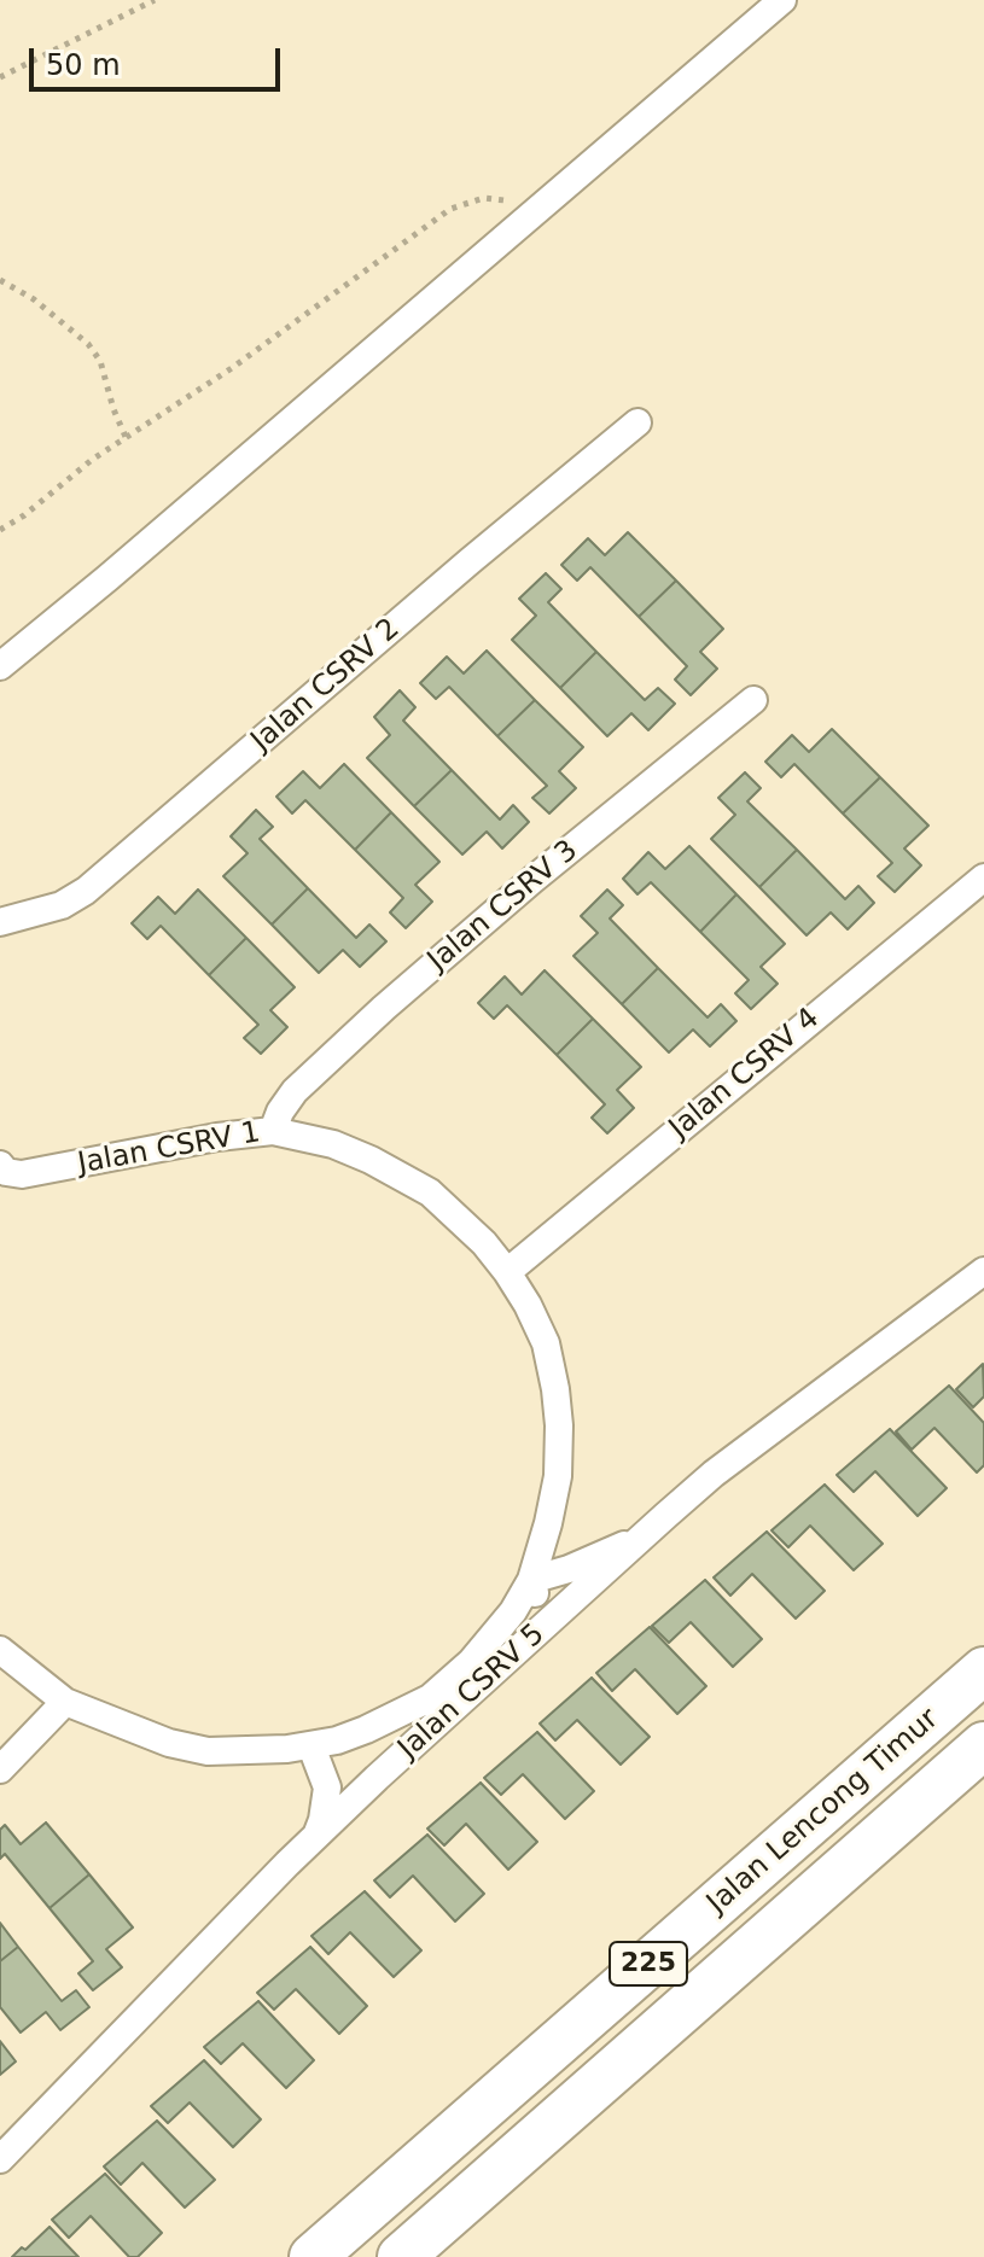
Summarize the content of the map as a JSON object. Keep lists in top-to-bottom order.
{
  "streets": {
    "highway": ["Jalan Lencong Timur", "225"],
    "street": [
      "Jalan CSRV 2",
      "Jalan CSRV 3",
      "Jalan CSRV 4",
      "Jalan CSRV 1",
      "Jalan CSRV 5"
    ]
  },
  "crossings": [
    ["Jalan CSRV 3", "Jalan CSRV 1"],
    ["Jalan CSRV 4", "Jalan CSRV 1"]
  ],
  "scale_bar": "50 m"
}
